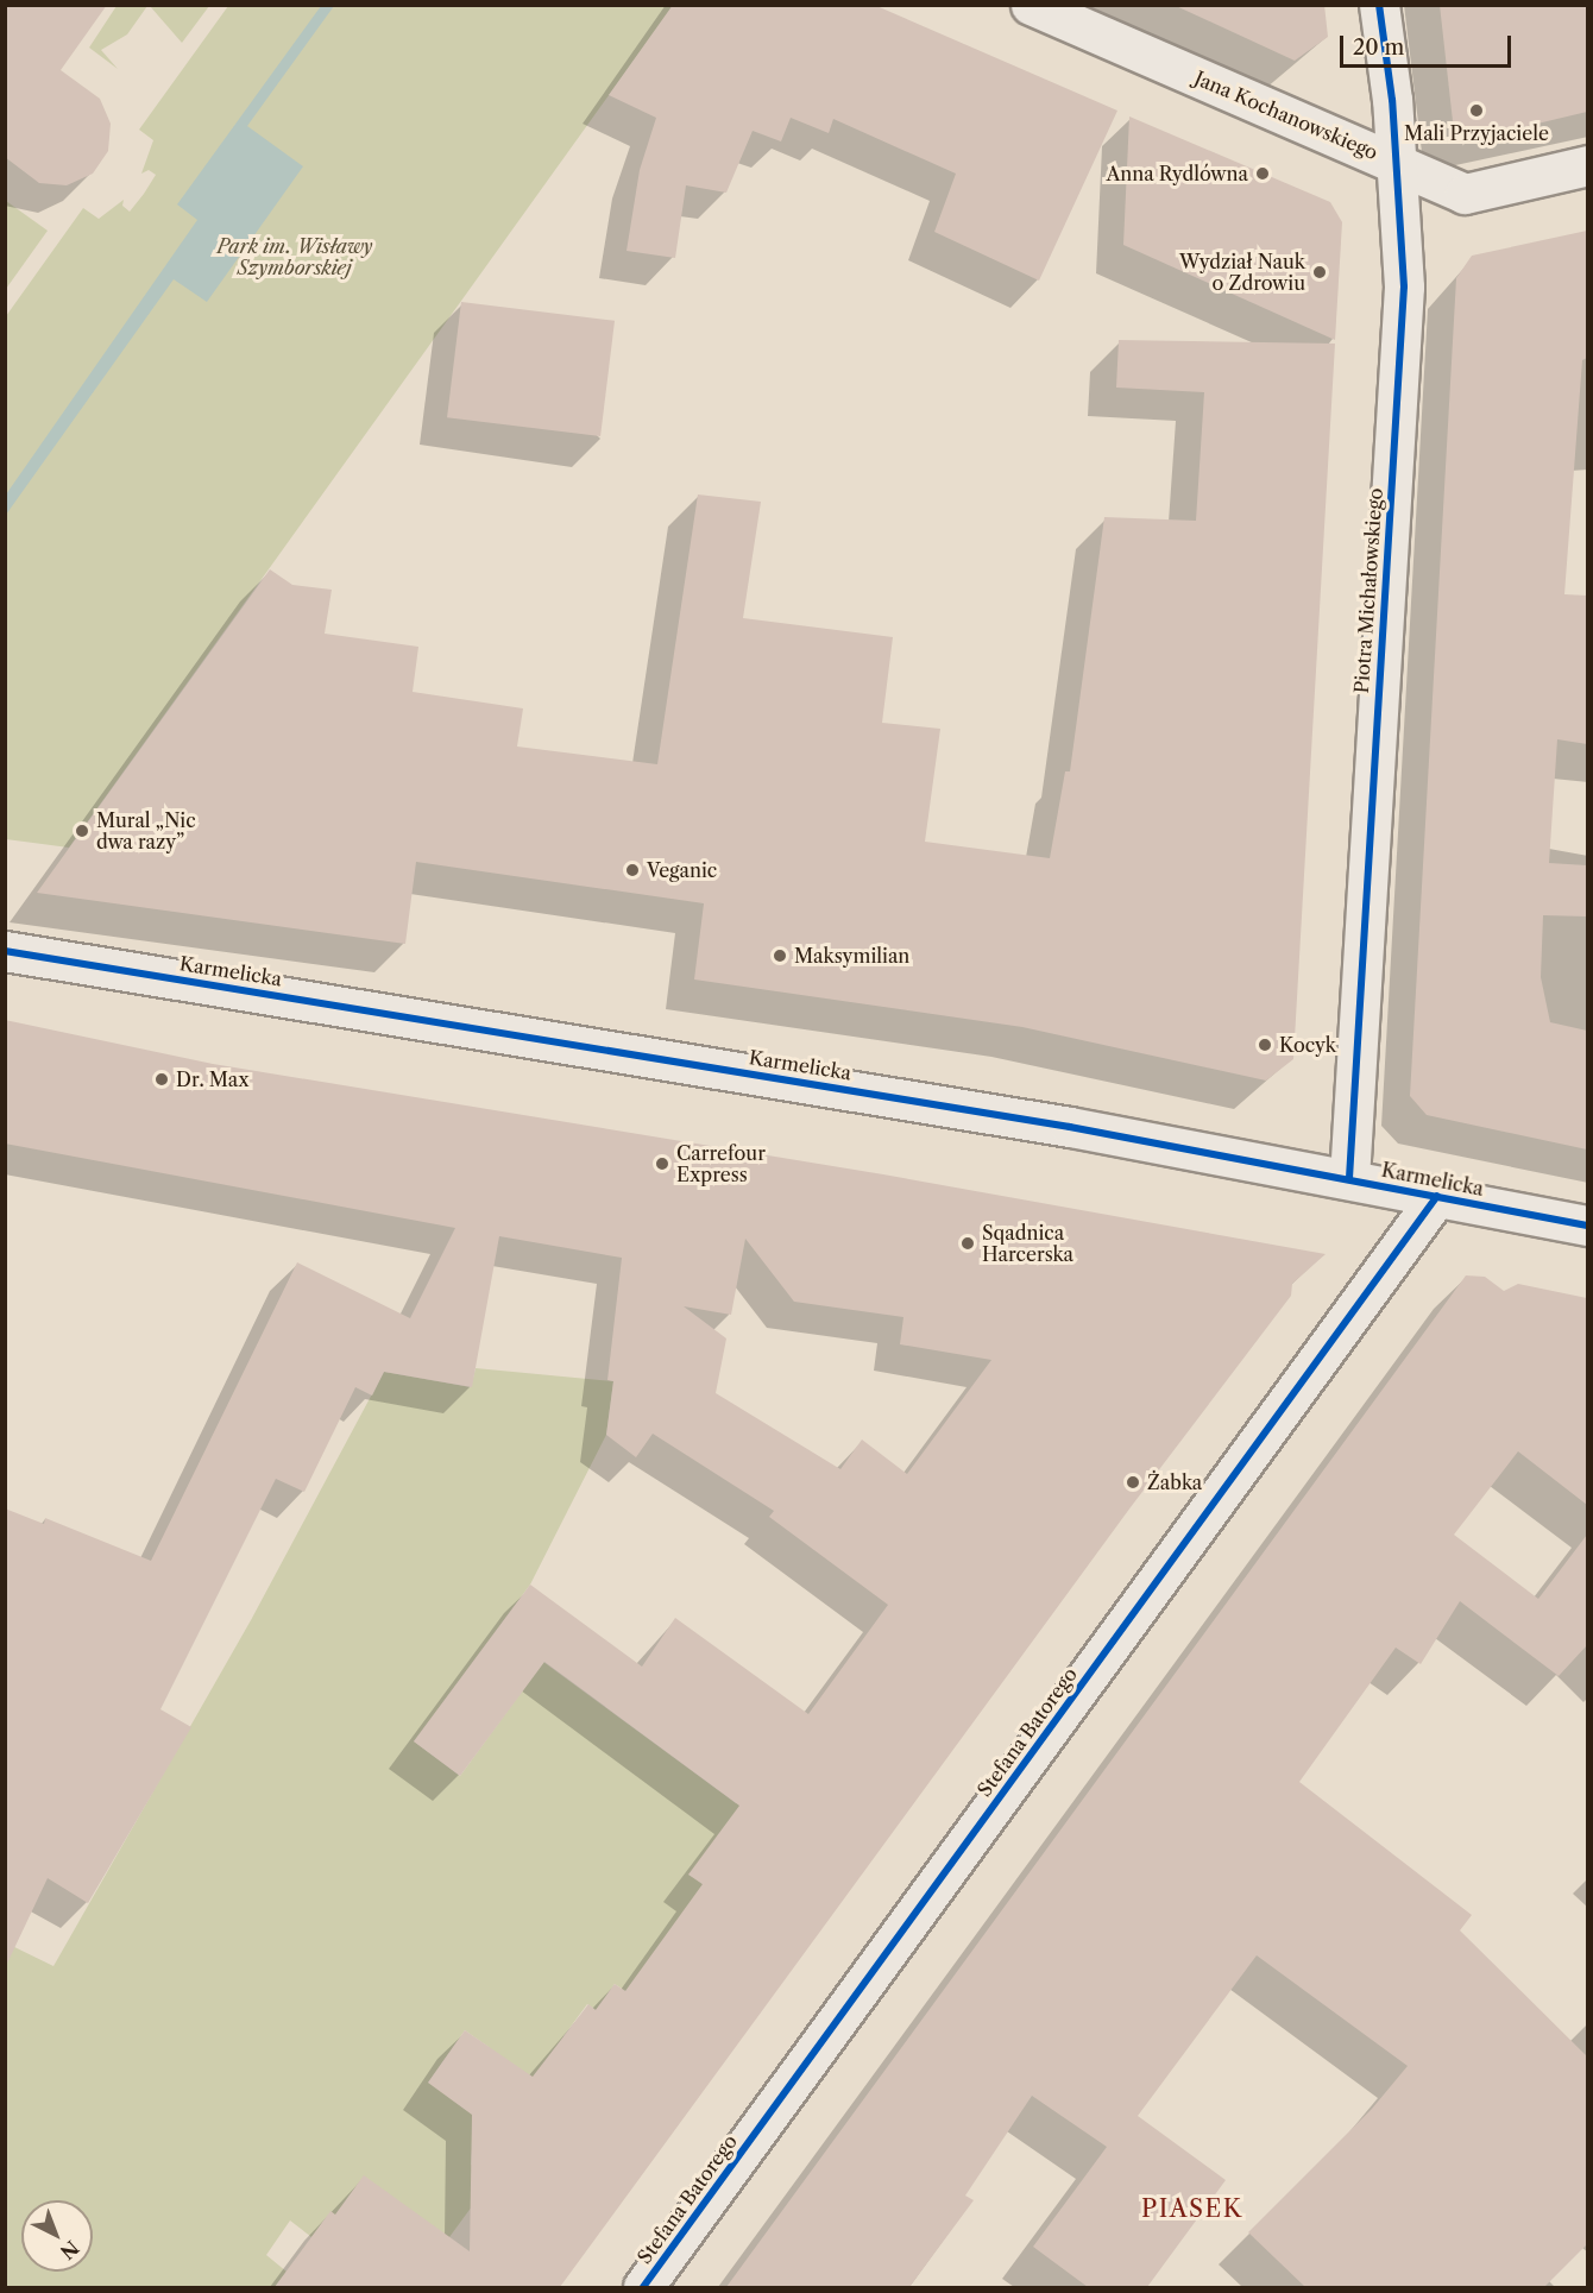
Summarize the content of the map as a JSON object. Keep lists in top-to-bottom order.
{
  "streets": {
    "street": [
      "Jana Kochanowskiego",
      "Piotra Michałowskiego",
      "Karmelicka",
      "Stefana Batorego"
    ]
  },
  "crossings": [
    ["Jana Kochanowskiego", "Piotra Michałowskiego"],
    ["Piotra Michałowskiego", "Karmelicka"],
    ["Karmelicka", "Stefana Batorego"]
  ],
  "districts": ["PIASEK"],
  "parks": ["Park im. Wisławy Szymborskiej"],
  "places": [
    "Mali Przyjaciele",
    "Anna Rydlówna",
    "Wydział Nauk o Zdrowiu",
    "Mural „Nic dwa razy”",
    "Veganic",
    "Maksymilian",
    "Kocyk",
    "Dr. Max",
    "Carrefour Express",
    "Sqadnica Harcerska",
    "Żabka"
  ],
  "scale_bar": "20 m",
  "north": "bottom right"
}
